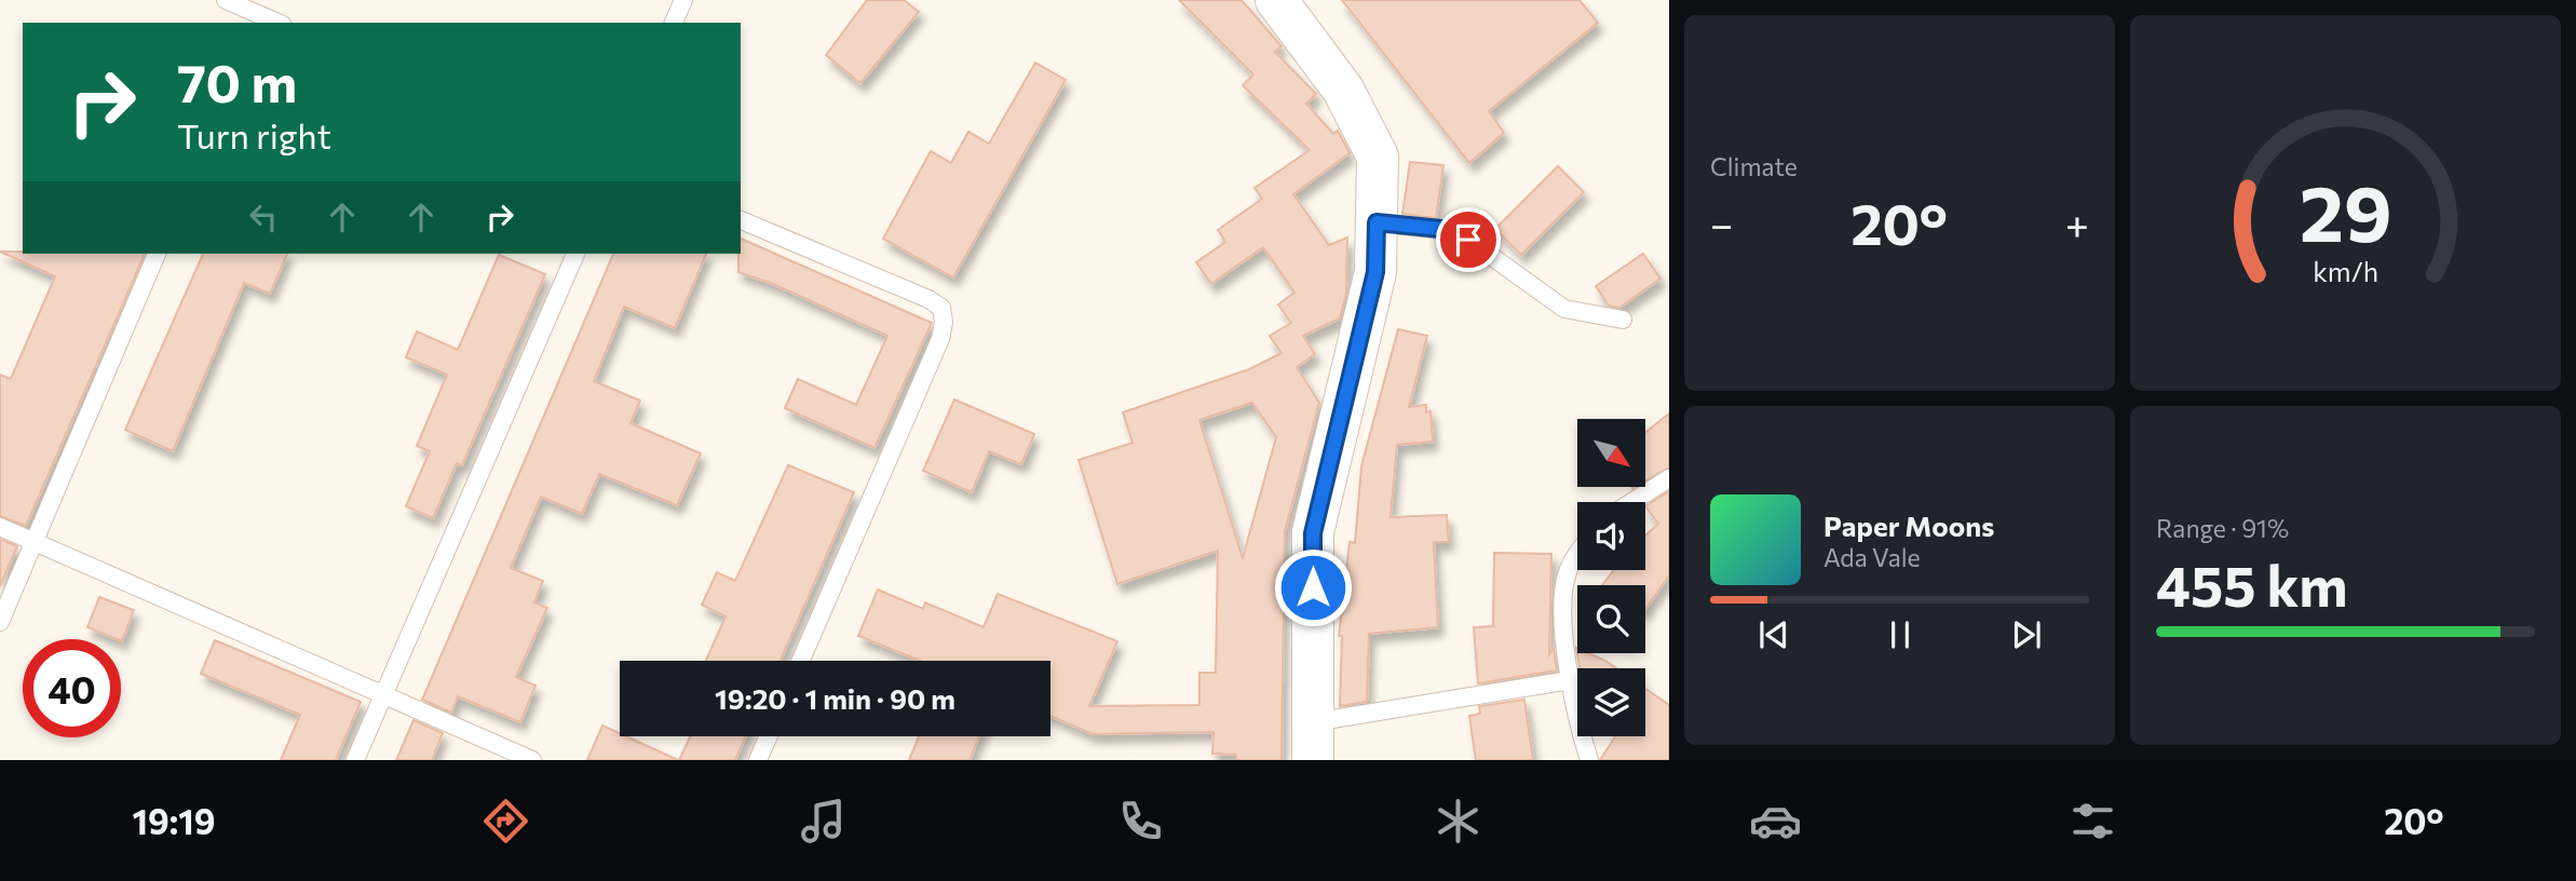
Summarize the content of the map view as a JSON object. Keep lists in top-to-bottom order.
{
  "north": "bottom right",
  "page": {
    "tile": [
      "Climate",
      ["Range · 91%", "455 km"]
    ],
    "turn": ["70 m", "Turn right"],
    "heat": ["−", "20°", "+"],
    "song": ["Paper Moons", "Ada Vale"],
    "limit": "40",
    "trip": "19:20 · 1 min · 90 m",
    "tabs": ["19:19", "20°"],
    "gauge": ["29", "km/h"]
  }
}
